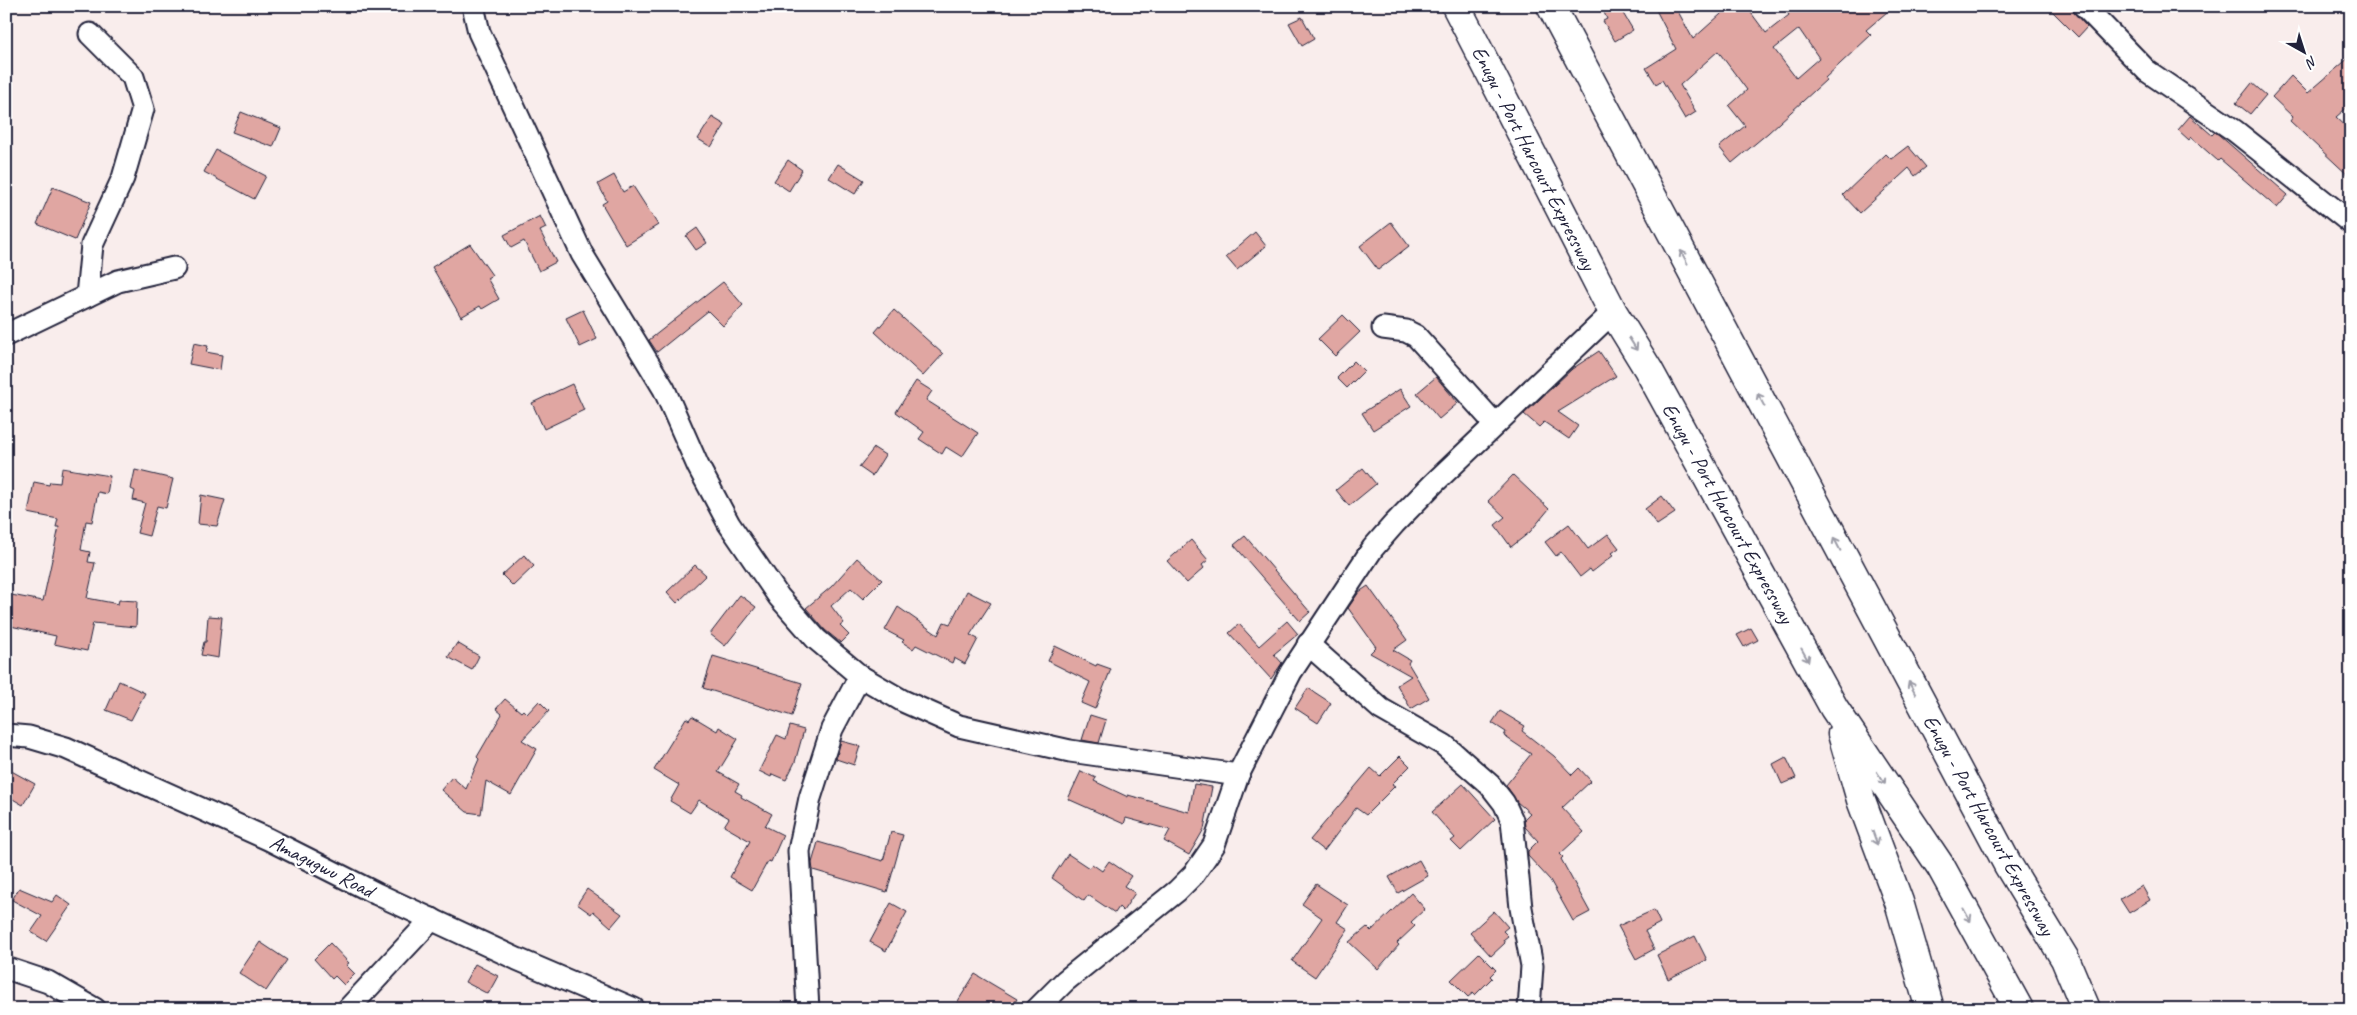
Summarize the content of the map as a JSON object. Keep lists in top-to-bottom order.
{
  "streets": {
    "highway": ["Enugu - Port Harcourt Expressway"],
    "street": ["Amagugwu Road"]
  },
  "north": "bottom right"
}
